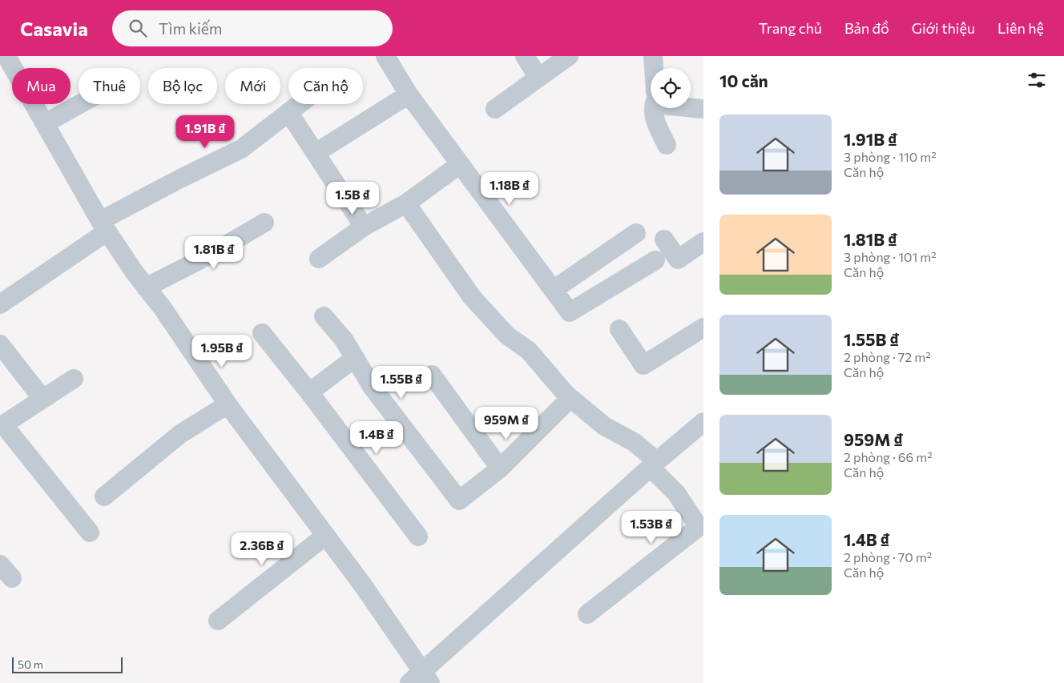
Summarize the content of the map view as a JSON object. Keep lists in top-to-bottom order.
{
  "scale_bar": "50 m",
  "page": {
    "header": "Casavia",
    "search": "Tìm kiếm",
    "nav": [
      "Trang chủ",
      "Bản đồ",
      "Giới thiệu",
      "Liên hệ"
    ],
    "heading": "10 căn",
    "chip": [
      "Mua",
      "Thuê",
      "Bộ lọc",
      "Mới",
      "Căn hộ"
    ],
    "list": [
      {
        "name": "1.91B ₫",
        "note": "3 phòng · 110 m² · Căn hộ"
      },
      {
        "name": "1.81B ₫",
        "note": "3 phòng · 101 m² · Căn hộ"
      },
      {
        "name": "1.55B ₫",
        "note": "2 phòng · 72 m² · Căn hộ"
      },
      {
        "name": "959M ₫",
        "note": "2 phòng · 66 m² · Căn hộ"
      },
      {
        "name": "1.4B ₫",
        "note": "2 phòng · 70 m² · Căn hộ"
      }
    ],
    "price": [
      "1.91B ₫",
      "1.18B ₫",
      "1.5B ₫",
      "1.81B ₫",
      "1.95B ₫",
      "1.55B ₫",
      "959M ₫",
      "1.4B ₫",
      "1.53B ₫",
      "2.36B ₫"
    ],
    "scale": "50 m"
  }
}
